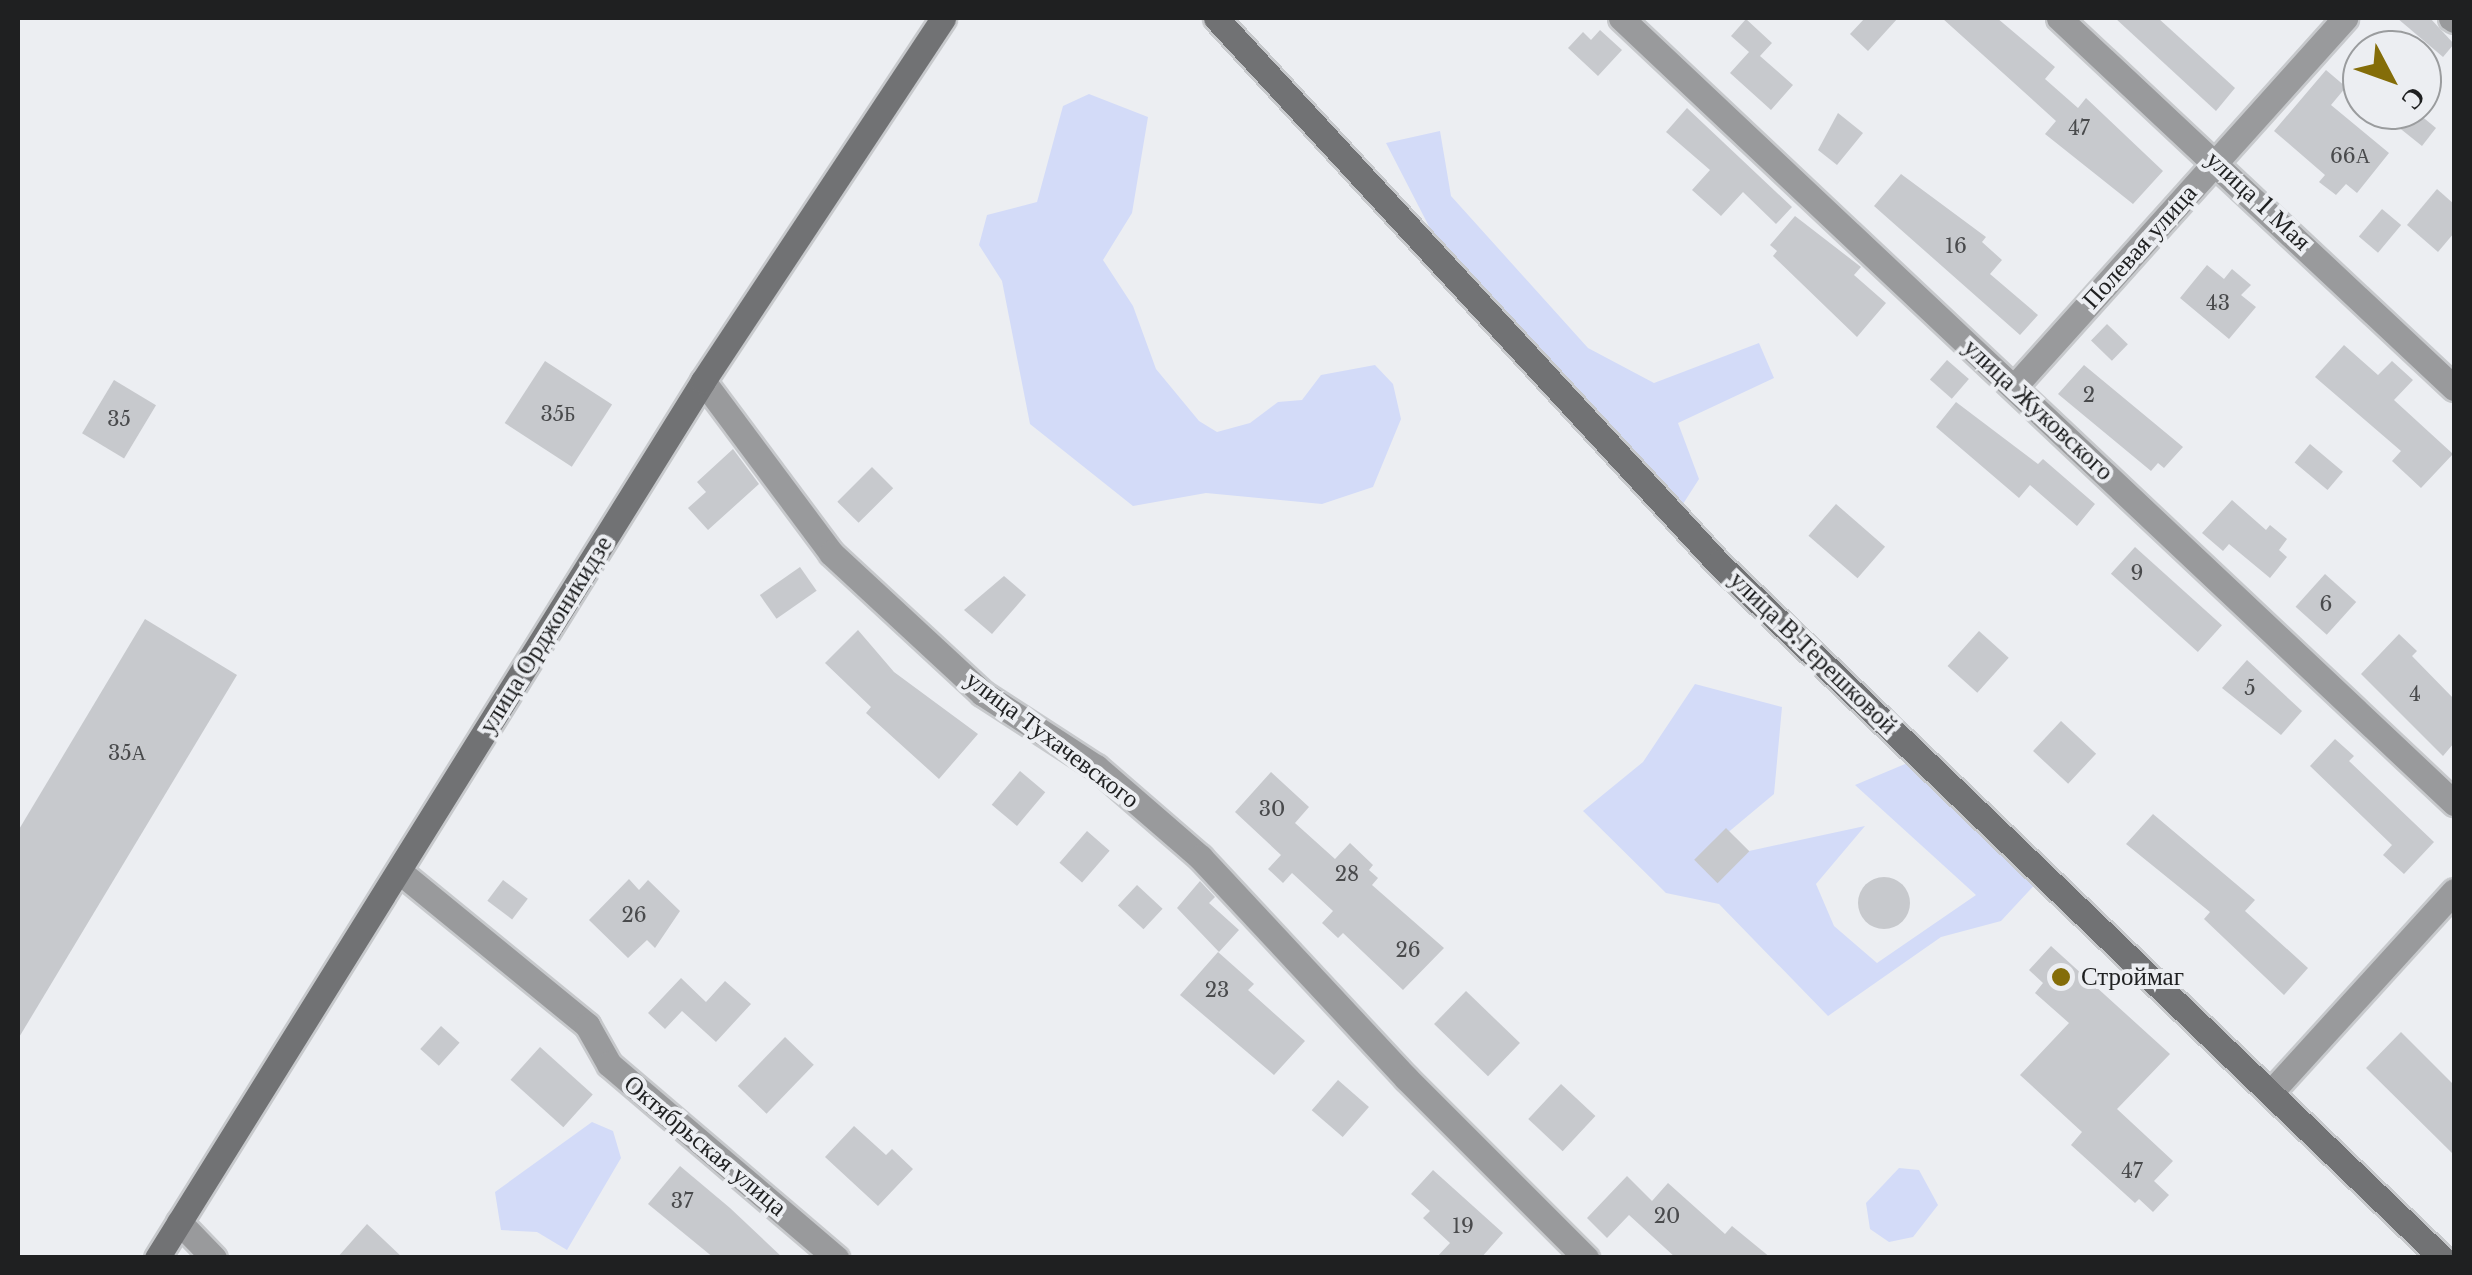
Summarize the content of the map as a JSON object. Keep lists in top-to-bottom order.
{
  "streets": {
    "main road": ["улица Орджоникидзе", "улица В.Терешковой"],
    "street": [
      "улица 1 Мая",
      "Полевая улица",
      "улица Жуковского",
      "улица Тухачевского",
      "Октябрьская улица"
    ]
  },
  "crossings": [
    ["улица 1 Мая", "Полевая улица"],
    ["Полевая улица", "улица Жуковского"],
    ["улица Орджоникидзе", "улица Тухачевского"],
    ["улица Орджоникидзе", "Октябрьская улица"]
  ],
  "places": ["Строймаг"],
  "house_numbers": [
    "47",
    "66А",
    "16",
    "43",
    "2",
    "35Б",
    "35",
    "9",
    "6",
    "5",
    "4",
    "35А",
    "30",
    "28",
    "26",
    "26",
    "23",
    "47",
    "37",
    "20",
    "19"
  ],
  "north": "bottom right"
}
